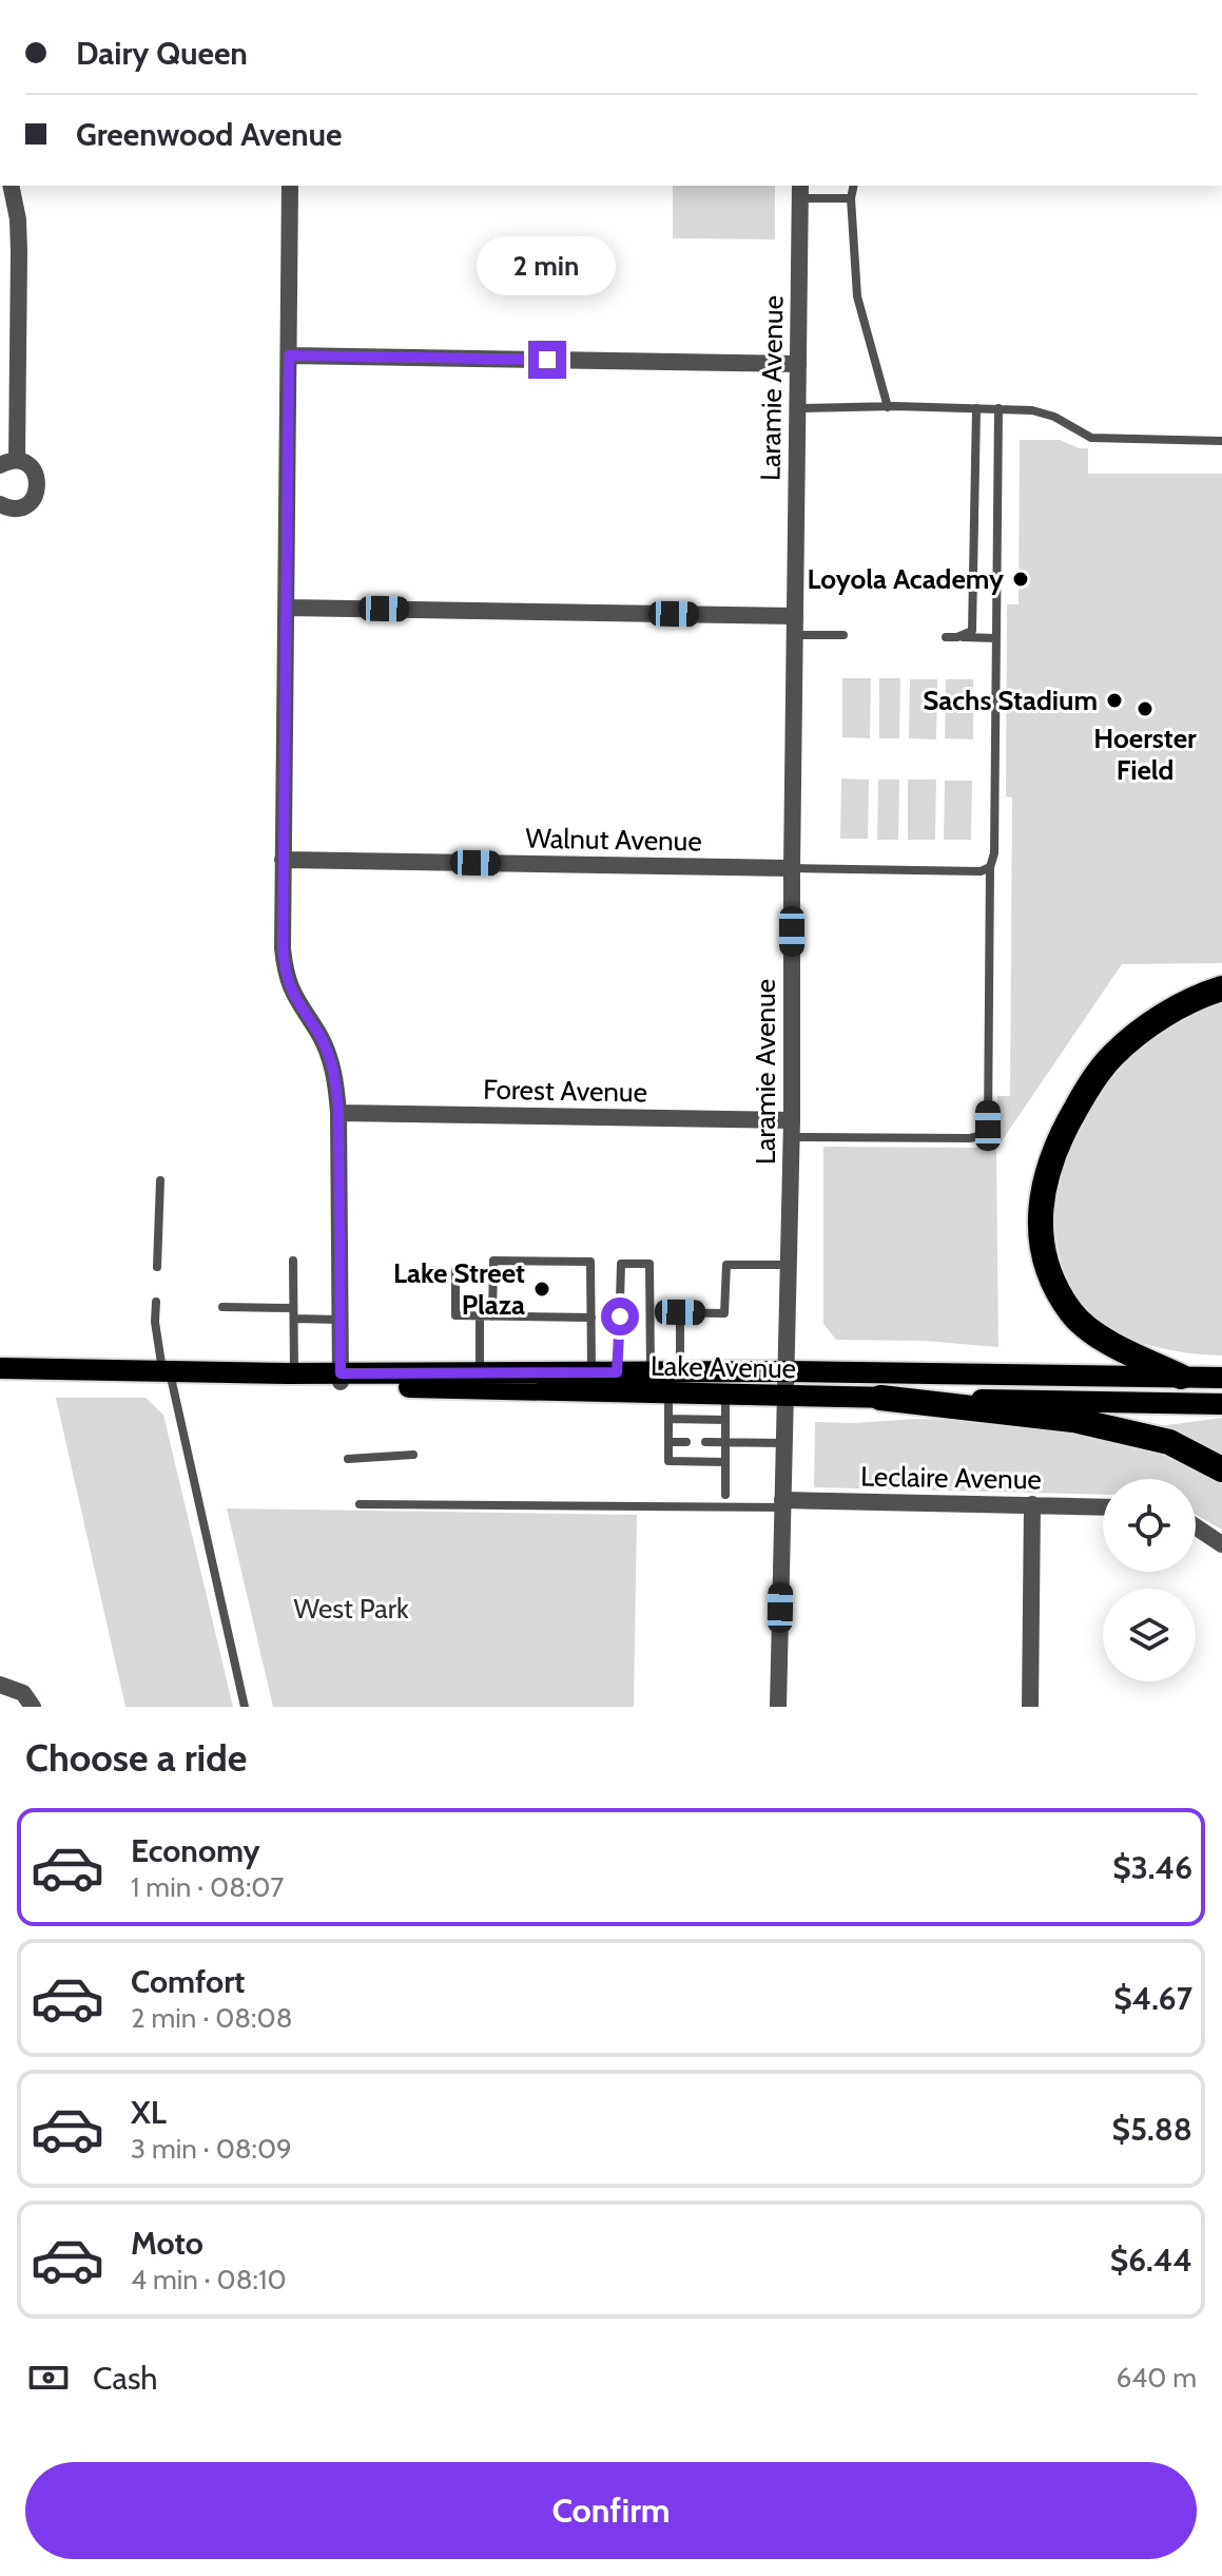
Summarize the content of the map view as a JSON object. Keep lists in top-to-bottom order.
{
  "streets": {
    "main road": ["Lake Avenue"],
    "street": [
      "Laramie Avenue",
      "Walnut Avenue",
      "Forest Avenue",
      "Leclaire Avenue"
    ]
  },
  "crossings": [
    ["Laramie Avenue", "Walnut Avenue"],
    ["Laramie Avenue", "Forest Avenue"],
    ["Laramie Avenue", "Lake Avenue"],
    ["Laramie Avenue", "Leclaire Avenue"]
  ],
  "parks": ["West Park"],
  "places": [
    "Loyola Academy",
    "Sachs Stadium",
    "Hoerster Field",
    "Lake Street Plaza"
  ],
  "page": {
    "banner": ["Dairy Queen", "Greenwood Avenue"],
    "bubble": "2 min",
    "heading": "Choose a ride",
    "list": [
      {
        "name": "Economy",
        "note": "1 min · 08:07",
        "value": "$3.46"
      },
      {
        "name": "Comfort",
        "note": "2 min · 08:08",
        "value": "$4.67"
      },
      {
        "name": "XL",
        "note": "3 min · 08:09",
        "value": "$5.88"
      },
      {
        "name": "Moto",
        "note": "4 min · 08:10",
        "value": "$6.44"
      }
    ],
    "pay": ["Cash", "640 m"],
    "buttons": "Confirm"
  }
}
